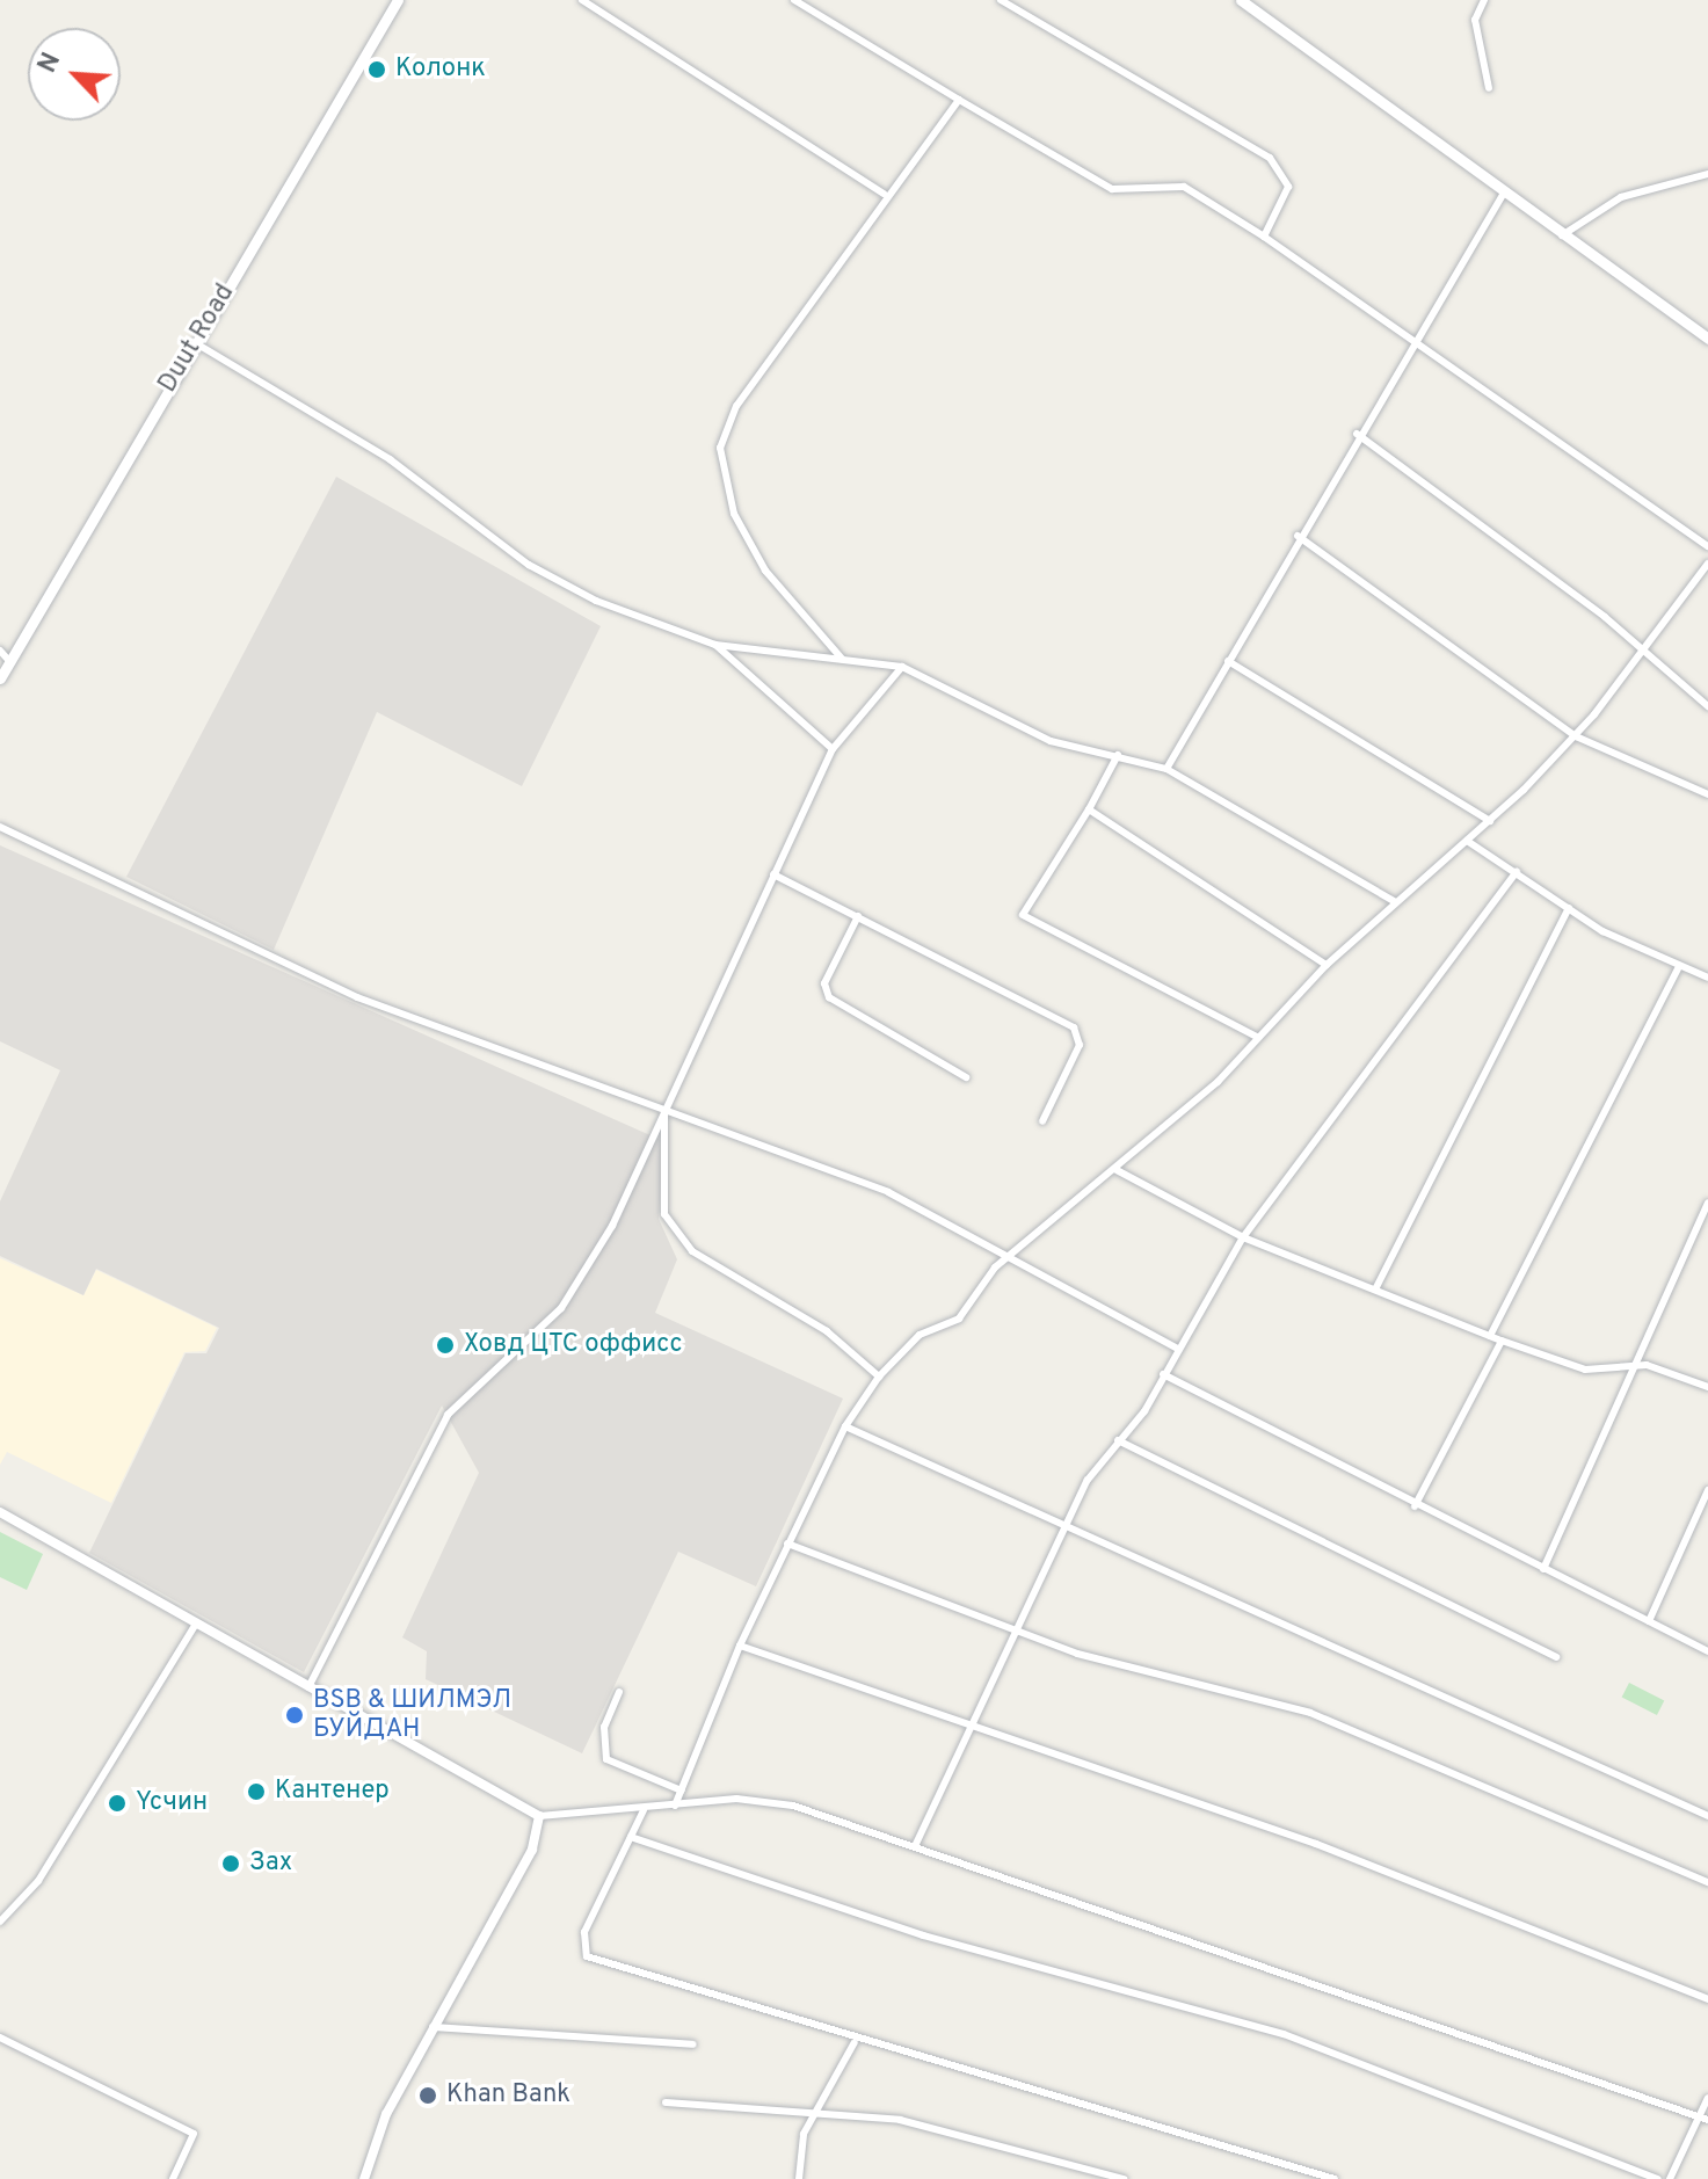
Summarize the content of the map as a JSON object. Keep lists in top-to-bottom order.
{
  "streets": {
    "main road": ["Duut Road"]
  },
  "places": [
    "Колонк",
    "Ховд ЦТС оффисс",
    "BSB & ШИЛМЭЛ БУЙДАН",
    "Кантенер",
    "Үсчин",
    "Зах",
    "Khan Bank"
  ],
  "north": "top left"
}
